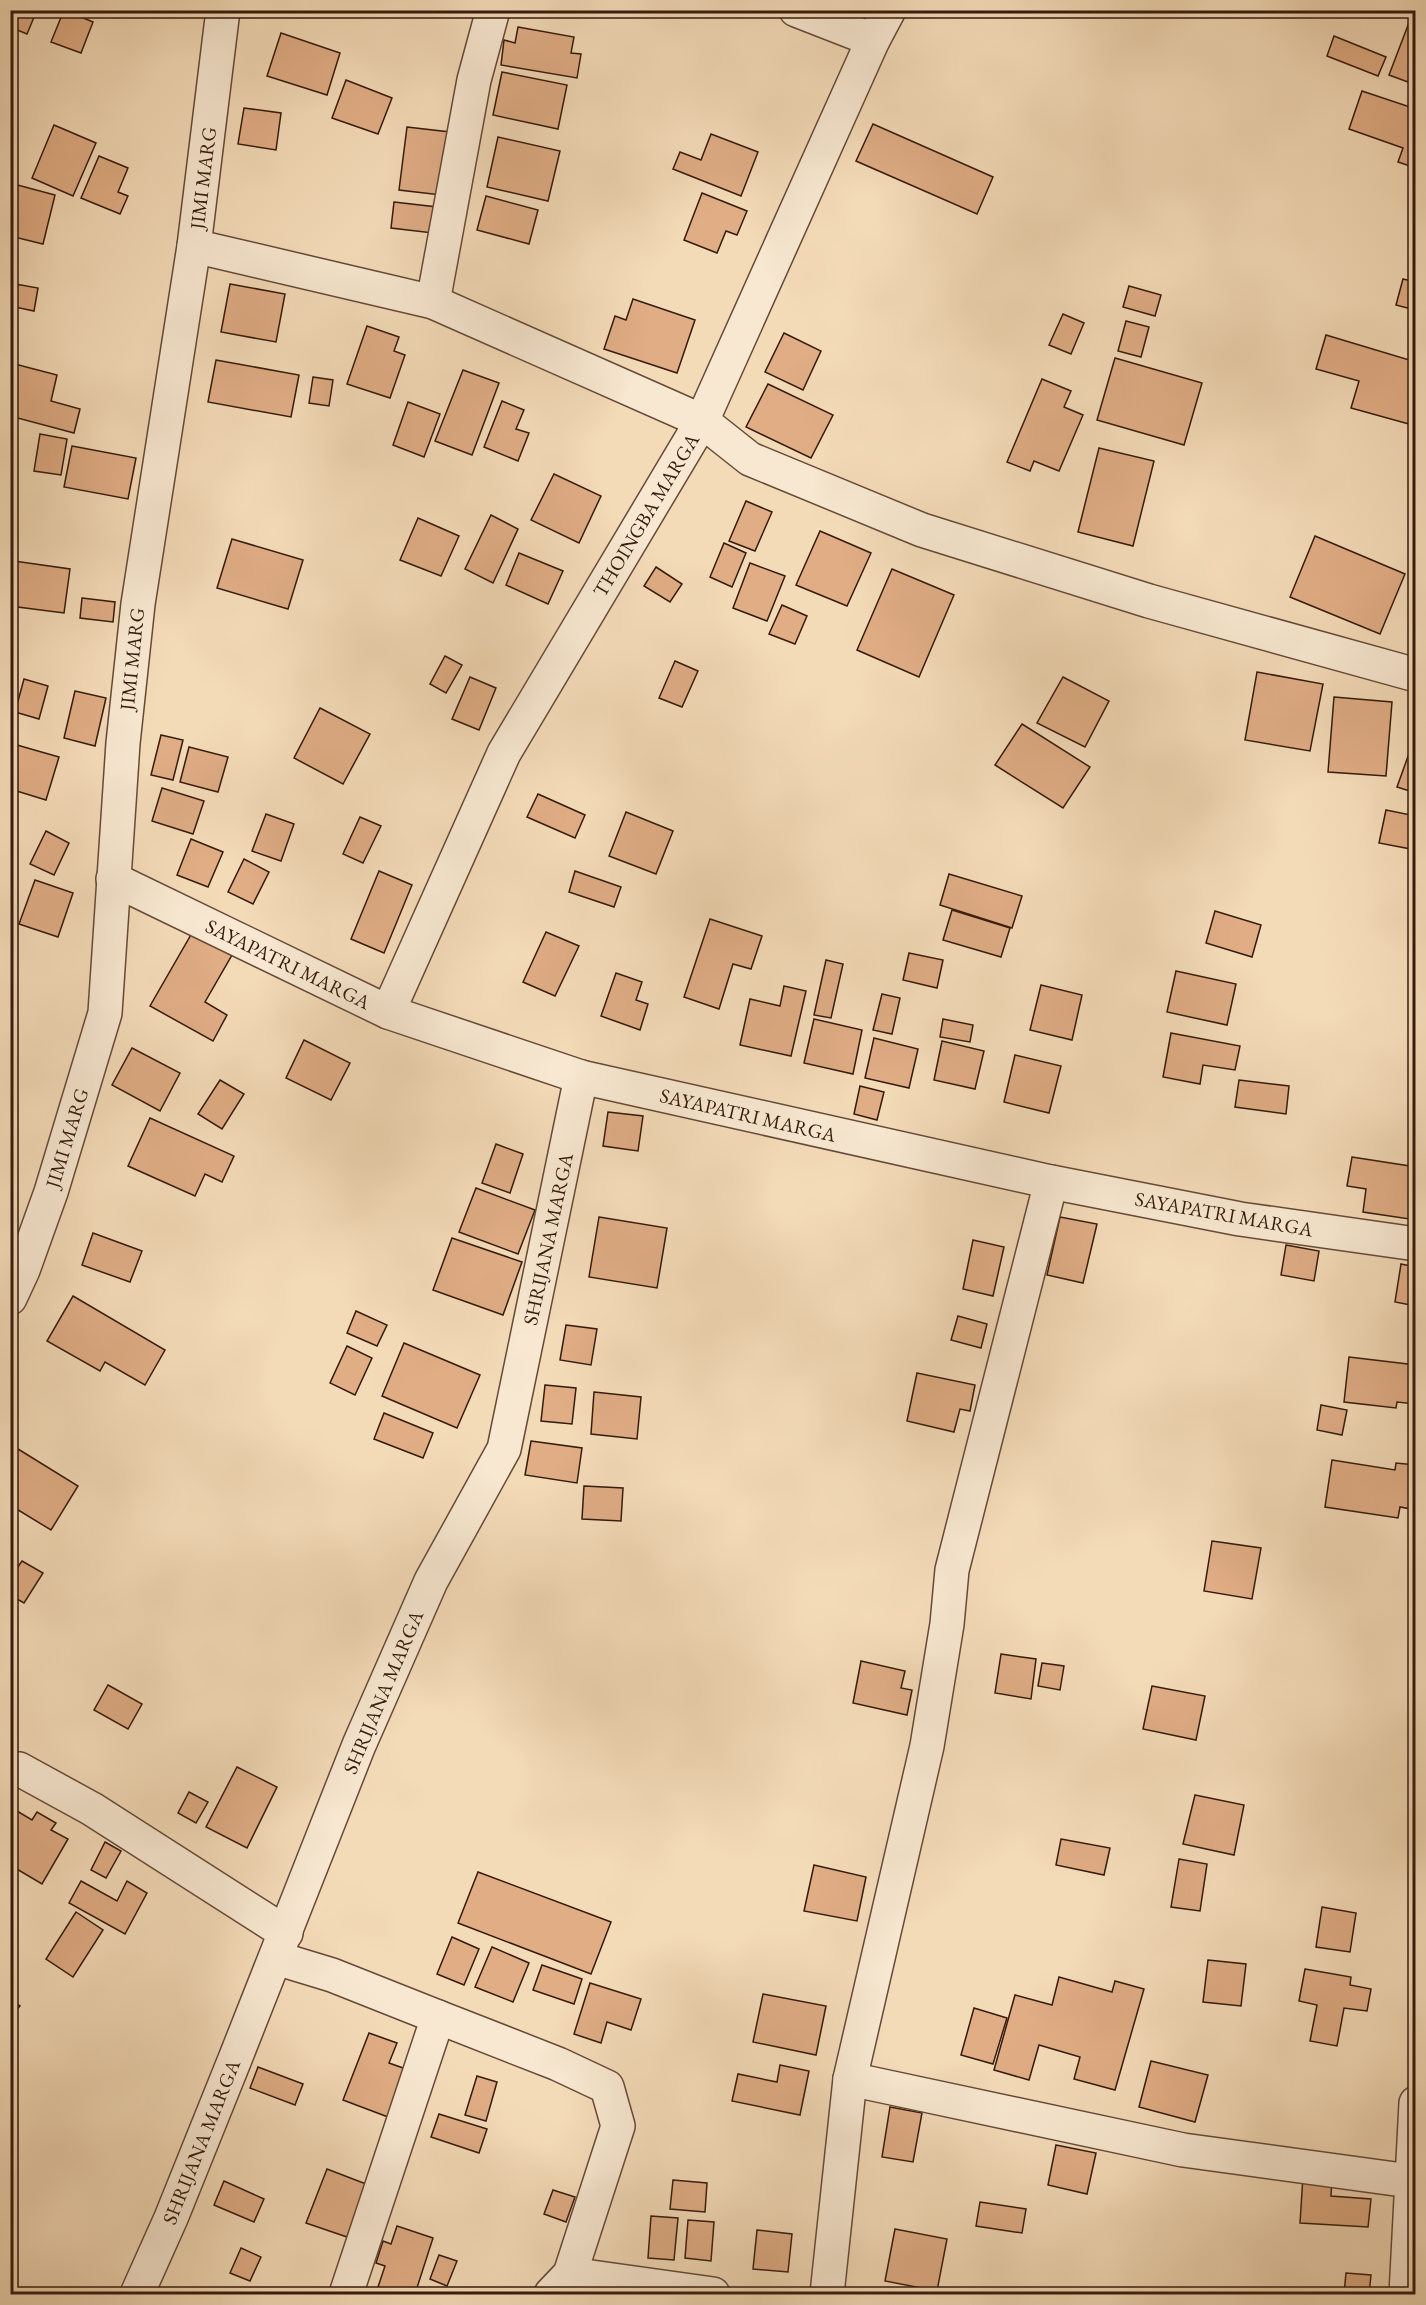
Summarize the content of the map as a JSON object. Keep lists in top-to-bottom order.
{
  "streets": {
    "street": [
      "JIMI MARG",
      "THOINGBA MARGA",
      "SAYAPATRI MARGA",
      "SHRIJANA MARGA"
    ]
  },
  "crossings": [
    ["JIMI MARG", "SAYAPATRI MARGA"],
    ["THOINGBA MARGA", "SAYAPATRI MARGA"],
    ["SAYAPATRI MARGA", "SHRIJANA MARGA"]
  ]
}
